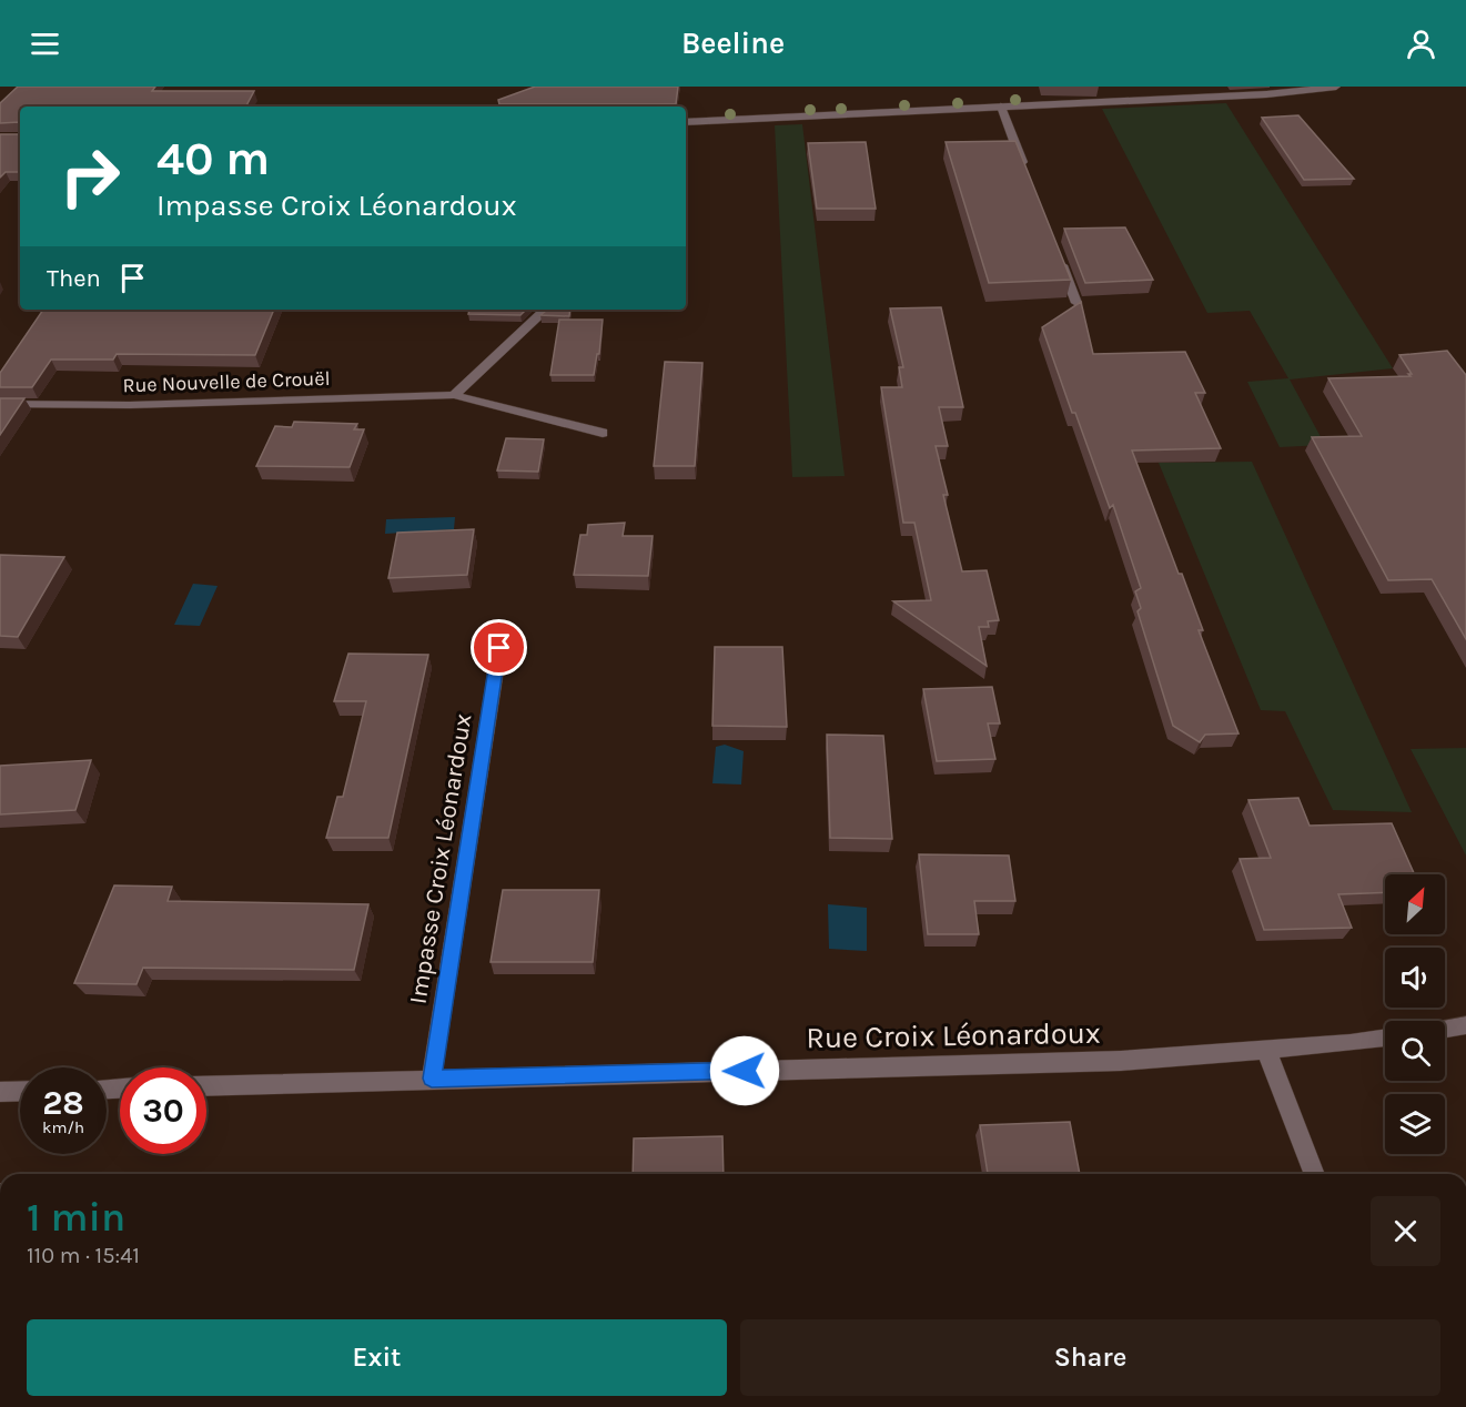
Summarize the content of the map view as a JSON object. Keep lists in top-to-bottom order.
{
  "streets": {
    "street": ["Rue Nouvelle de Crouël", "Impasse Croix Léonardoux", "Rue Croix Léonardoux"]
  },
  "crossings": [
    ["Impasse Croix Léonardoux", "Rue Croix Léonardoux"]
  ],
  "north": "top right",
  "page": {
    "header": "Beeline",
    "turn": ["40 m", "Impasse Croix Léonardoux"],
    "then": "Then",
    "speed": "28 km/h",
    "limit": "30",
    "heading": ["1 min", "110 m · 15:41"],
    "buttons": ["Exit", "Share"]
  }
}
